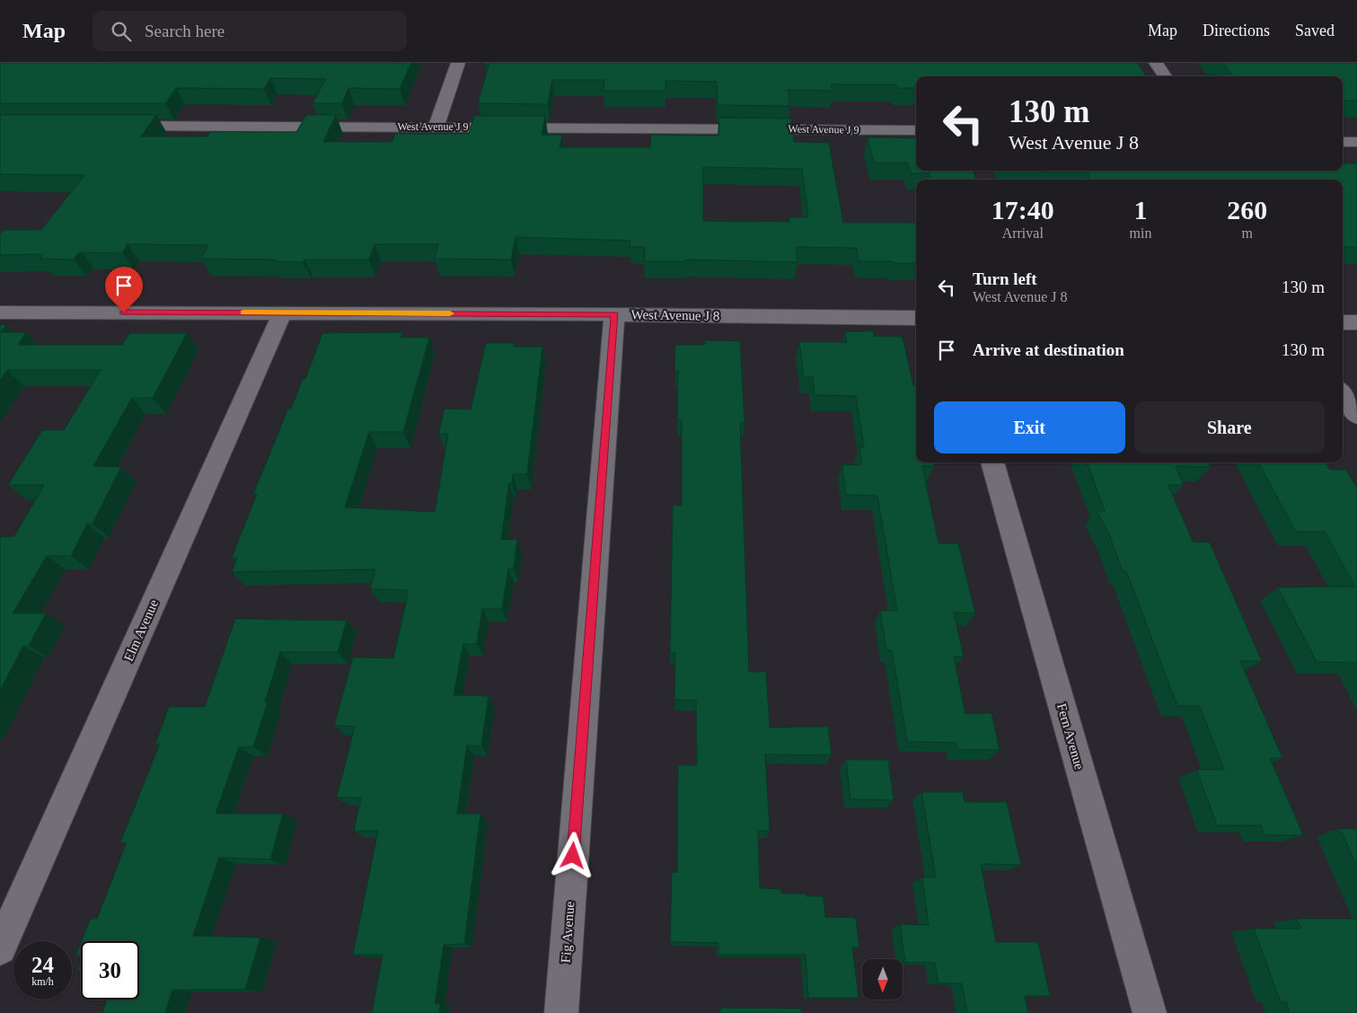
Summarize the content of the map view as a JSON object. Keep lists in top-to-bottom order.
{
  "streets": {
    "street": [
      "West Avenue J 9",
      "West Avenue J 8",
      "Elm Avenue",
      "Fern Avenue",
      "Fig Avenue"
    ]
  },
  "crossings": [
    ["West Avenue J 8", "Elm Avenue"],
    ["West Avenue J 8", "Fig Avenue"]
  ],
  "north": "bottom",
  "page": {
    "header": "Map",
    "search": "Search here",
    "nav": ["Map", "Directions", "Saved"],
    "turn": ["130 m", "West Avenue J 8"],
    "eta": [
      "17:40",
      "Arrival",
      "1",
      "min",
      "260",
      "m"
    ],
    "list": [
      {
        "name": "Turn left",
        "note": "West Avenue J 8",
        "value": "130 m"
      },
      {
        "name": "Arrive at destination",
        "value": "130 m"
      }
    ],
    "buttons": ["Exit", "Share"],
    "speed": "24 km/h",
    "limit": "30"
  }
}
